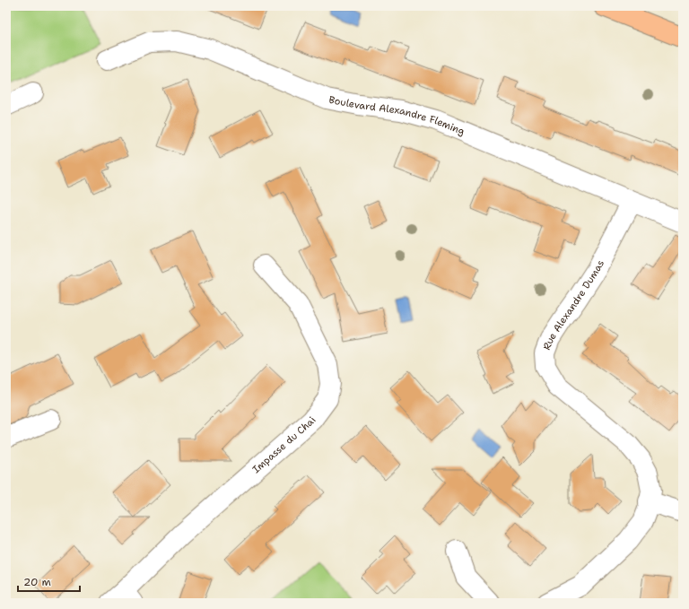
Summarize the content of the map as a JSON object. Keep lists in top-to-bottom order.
{
  "streets": {
    "street": ["Boulevard Alexandre Fleming", "Rue Alexandre Dumas", "Impasse du Chai"]
  },
  "crossings": [
    ["Boulevard Alexandre Fleming", "Rue Alexandre Dumas"]
  ],
  "scale_bar": "20 m"
}
